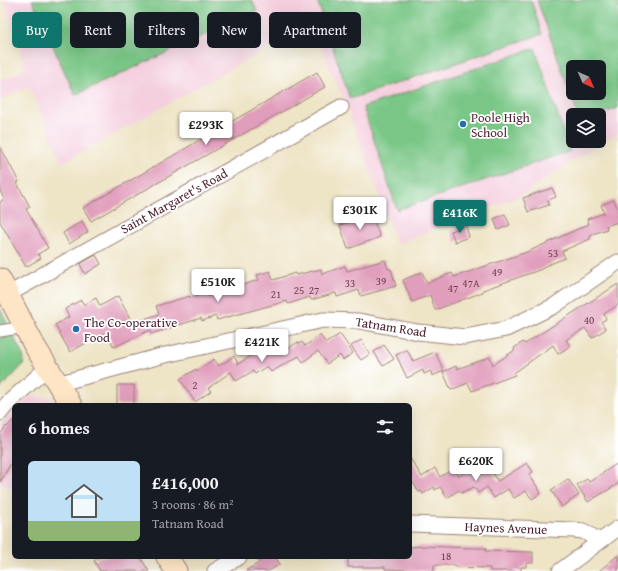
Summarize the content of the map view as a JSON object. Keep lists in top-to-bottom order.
{
  "streets": {
    "street": ["Saint Margaret's Road", "Tatnam Road", "Haynes Avenue"]
  },
  "places": ["Poole High School", "The Co-operative Food"],
  "house_numbers": [
    "53",
    "49",
    "39",
    "33",
    "47A",
    "47",
    "25",
    "27",
    "21",
    "40",
    "2",
    "18"
  ],
  "north": "bottom right",
  "page": {
    "chip": [
      "Buy",
      "Rent",
      "Filters",
      "New",
      "Apartment"
    ],
    "price": [
      "£293K",
      "£301K",
      "£416K",
      "£510K",
      "£421K",
      "£620K"
    ],
    "heading": "6 homes",
    "list": [
      {
        "name": "£416,000",
        "note": "3 rooms · 86 m² · Tatnam Road"
      }
    ]
  }
}
